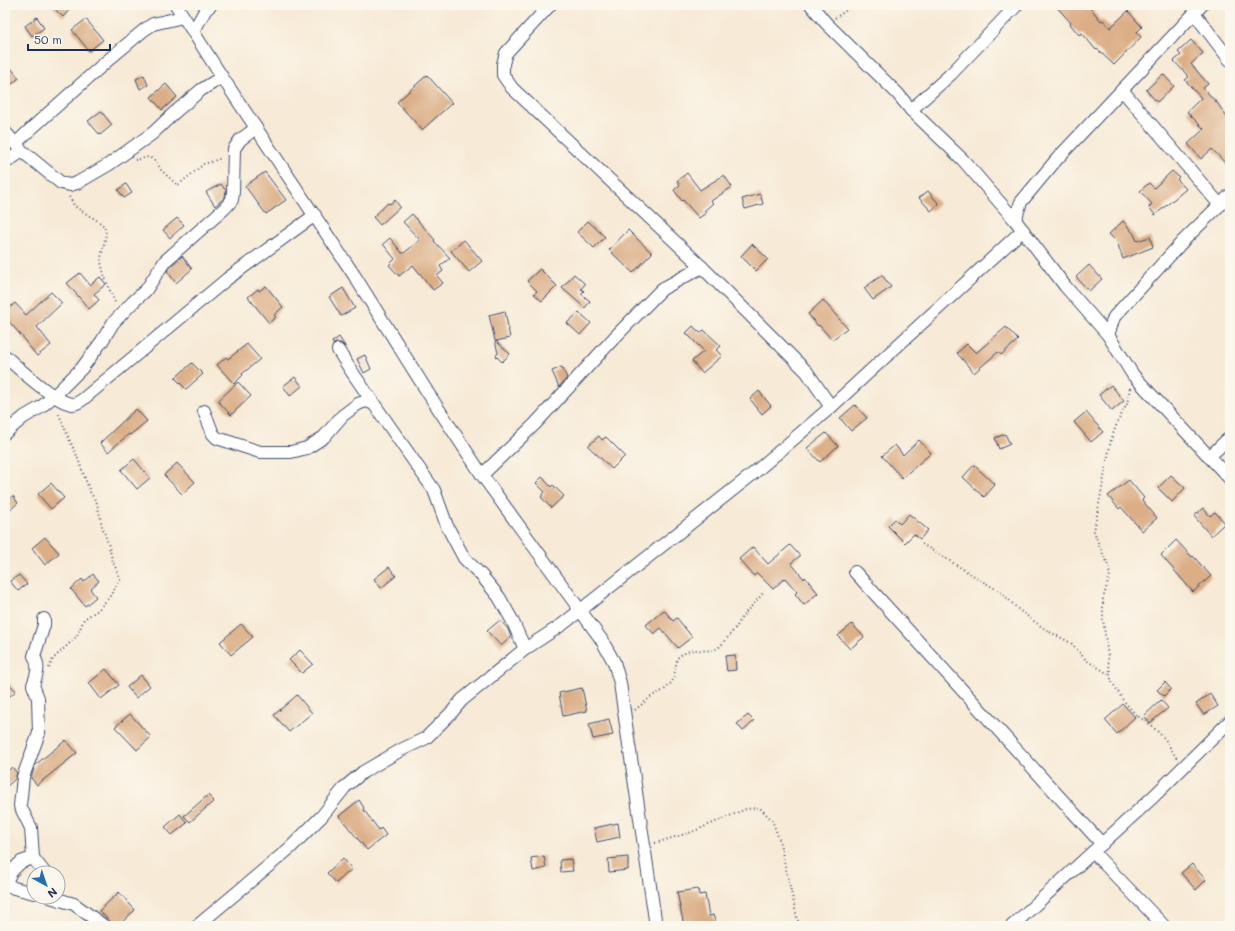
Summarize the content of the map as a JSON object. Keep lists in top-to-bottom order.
{
  "scale_bar": "50 m",
  "north": "bottom right"
}
